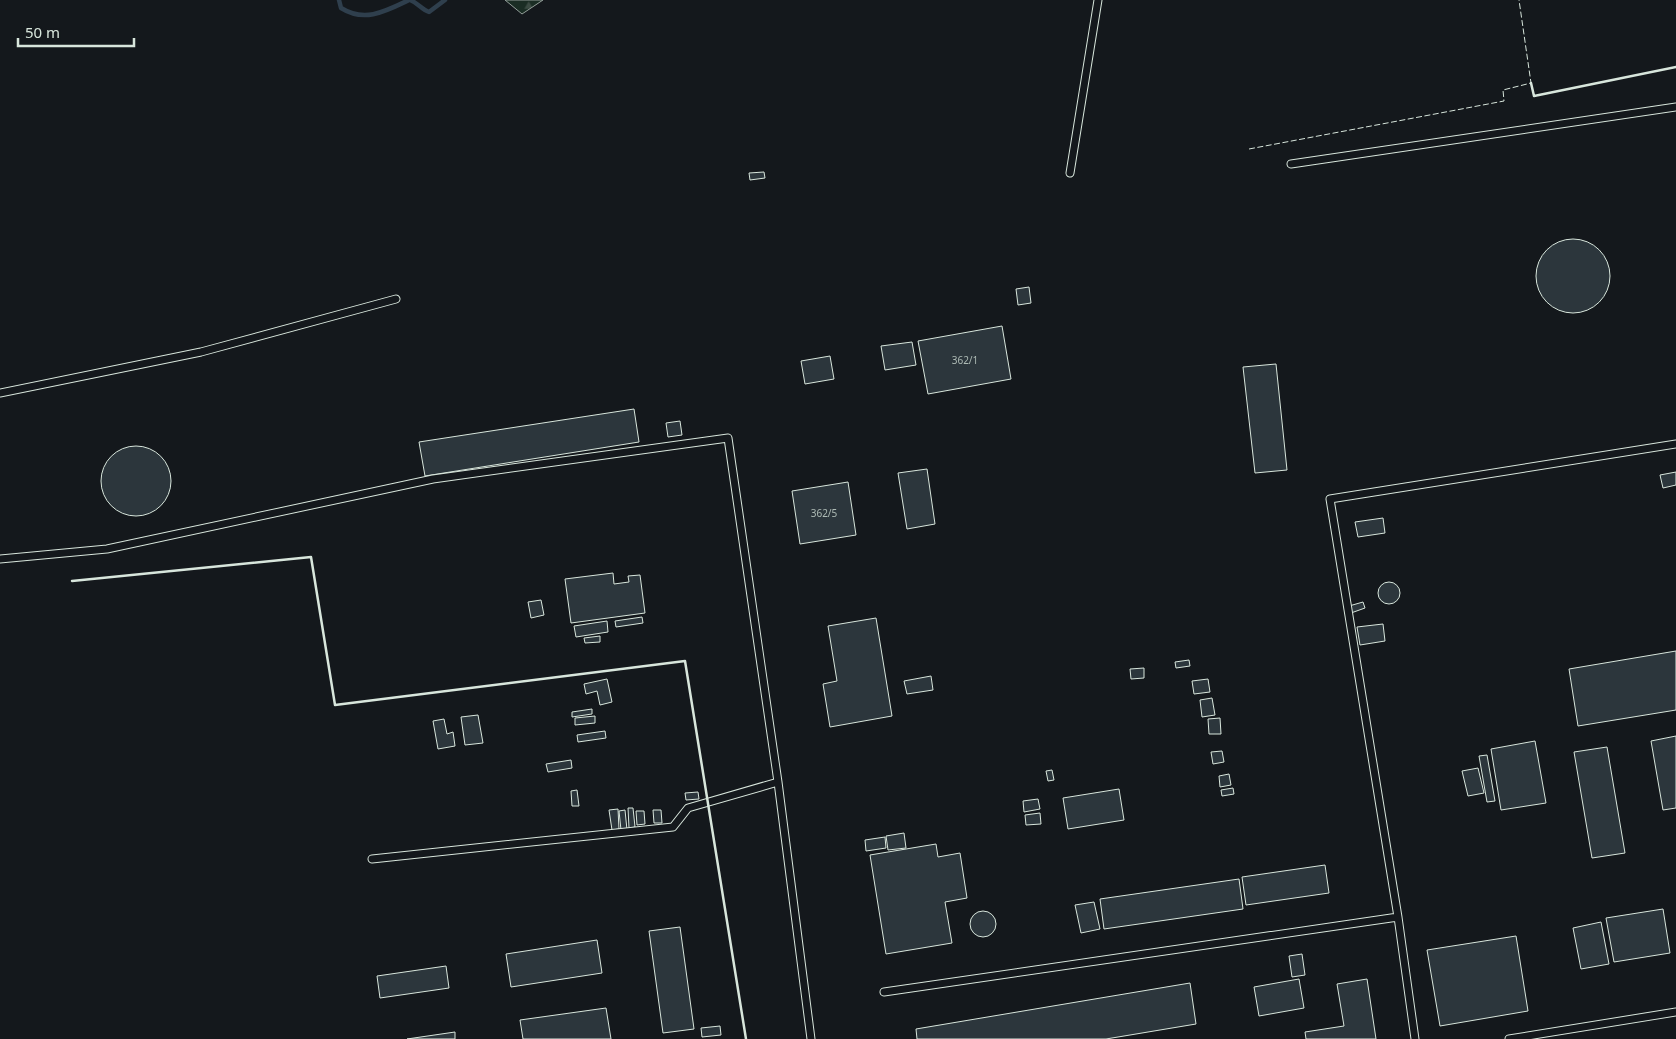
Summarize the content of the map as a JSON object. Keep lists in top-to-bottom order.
{
  "house_numbers": ["362/1", "362/5"],
  "scale_bar": "50 m"
}
